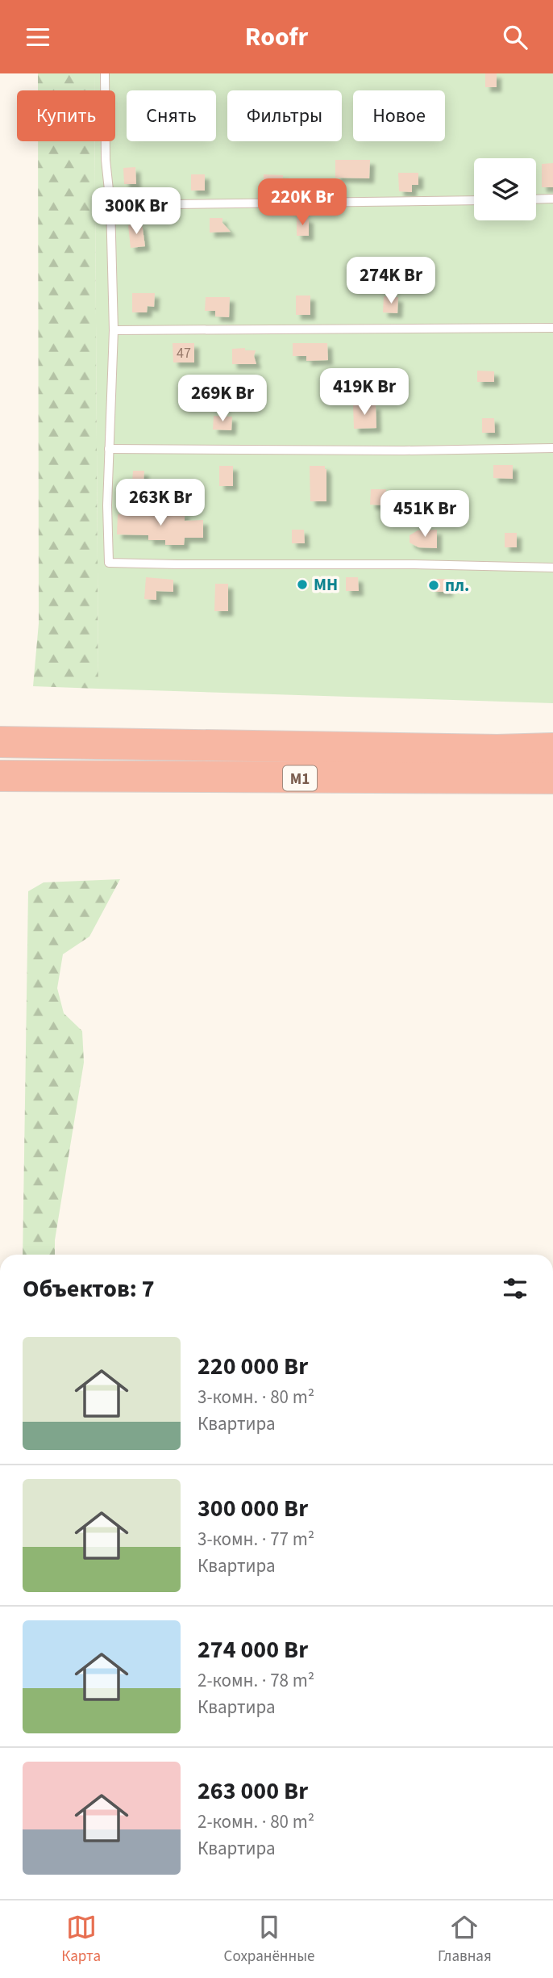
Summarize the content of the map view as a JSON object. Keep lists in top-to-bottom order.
{
  "streets": {
    "highway": ["М1"]
  },
  "places": ["МН", "пл."],
  "house_numbers": ["47"],
  "page": {
    "header": "Roofr",
    "chip": [
      "Купить",
      "Снять",
      "Фильтры",
      "Новое"
    ],
    "price": [
      "220K Br",
      "300K Br",
      "274K Br",
      "419K Br",
      "269K Br",
      "263K Br",
      "451K Br"
    ],
    "heading": "Объектов: 7",
    "list": [
      {
        "name": "220 000 Br",
        "note": "3-комн. · 80 m² · Квартира"
      },
      {
        "name": "300 000 Br",
        "note": "3-комн. · 77 m² · Квартира"
      },
      {
        "name": "274 000 Br",
        "note": "2-комн. · 78 m² · Квартира"
      },
      {
        "name": "263 000 Br",
        "note": "2-комн. · 80 m² · Квартира"
      }
    ],
    "tabs": ["Карта", "Сохранённые", "Главная"]
  }
}
